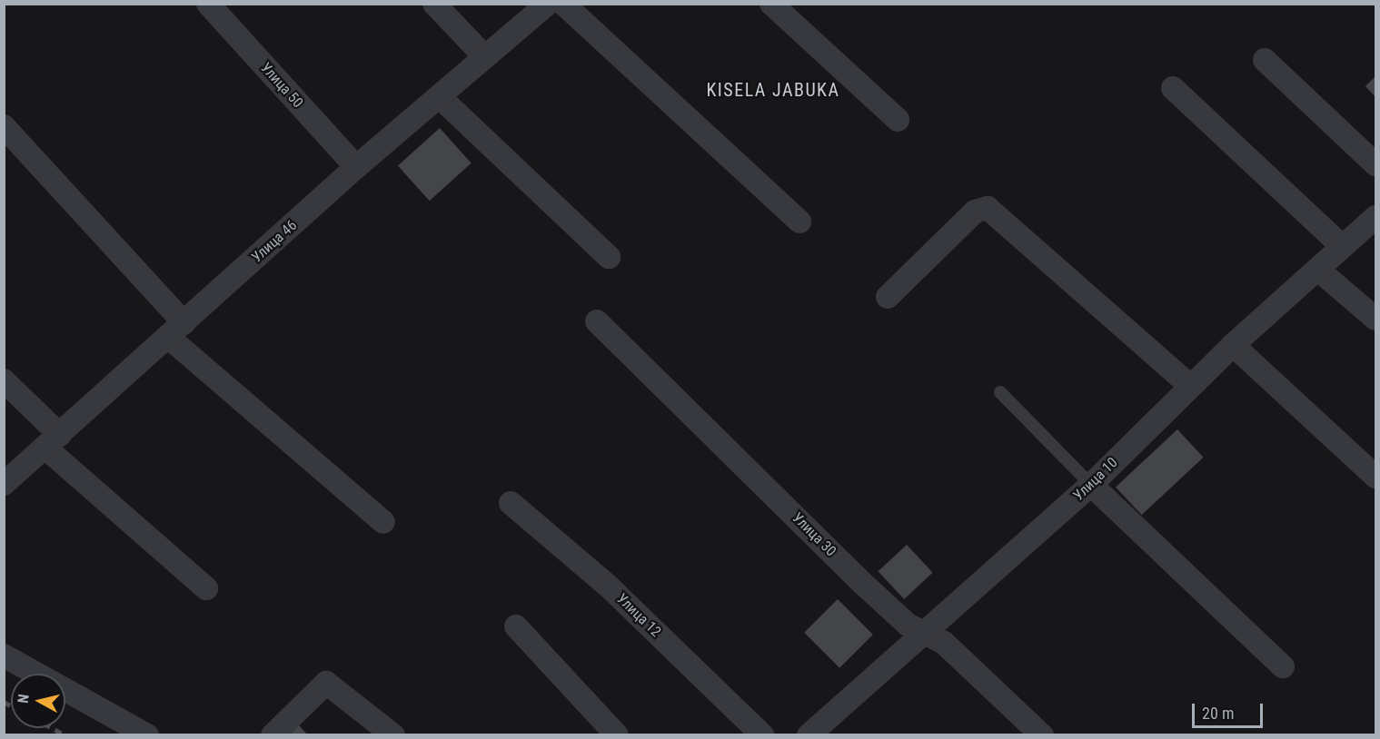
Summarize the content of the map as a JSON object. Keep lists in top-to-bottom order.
{
  "streets": {
    "street": [
      "Улица 50",
      "Улица 46",
      "Улица 10",
      "Улица 30",
      "Улица 12"
    ]
  },
  "crossings": [
    ["Улица 50", "Улица 46"],
    ["Улица 10", "Улица 30"]
  ],
  "districts": ["KISELA JABUKA"],
  "scale_bar": "20 m",
  "north": "left"
}
